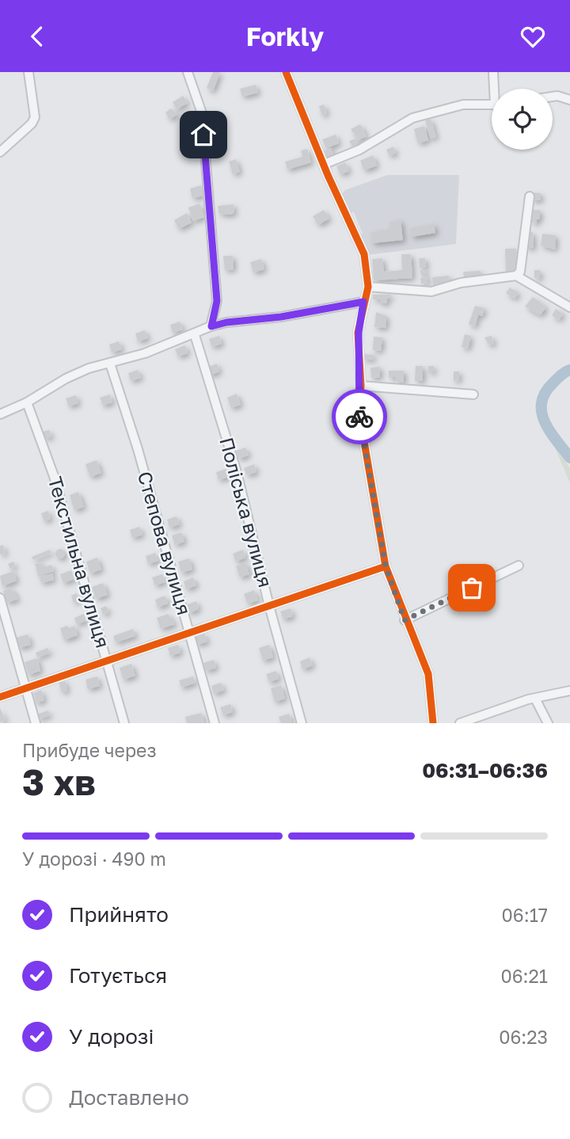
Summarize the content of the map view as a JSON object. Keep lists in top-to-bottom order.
{
  "streets": {
    "street": ["Поліська вулиця", "Степова вулиця", "Текстильна вулиця"]
  },
  "page": {
    "header": "Forkly",
    "heading": ["3 хв", "Прибуде через", "06:31–06:36"],
    "bar": "У дорозі · 490 m",
    "list": [
      ["Прийнято", "06:17"],
      ["Готується", "06:21"],
      ["У дорозі", "06:23"],
      "Доставлено"
    ]
  }
}
